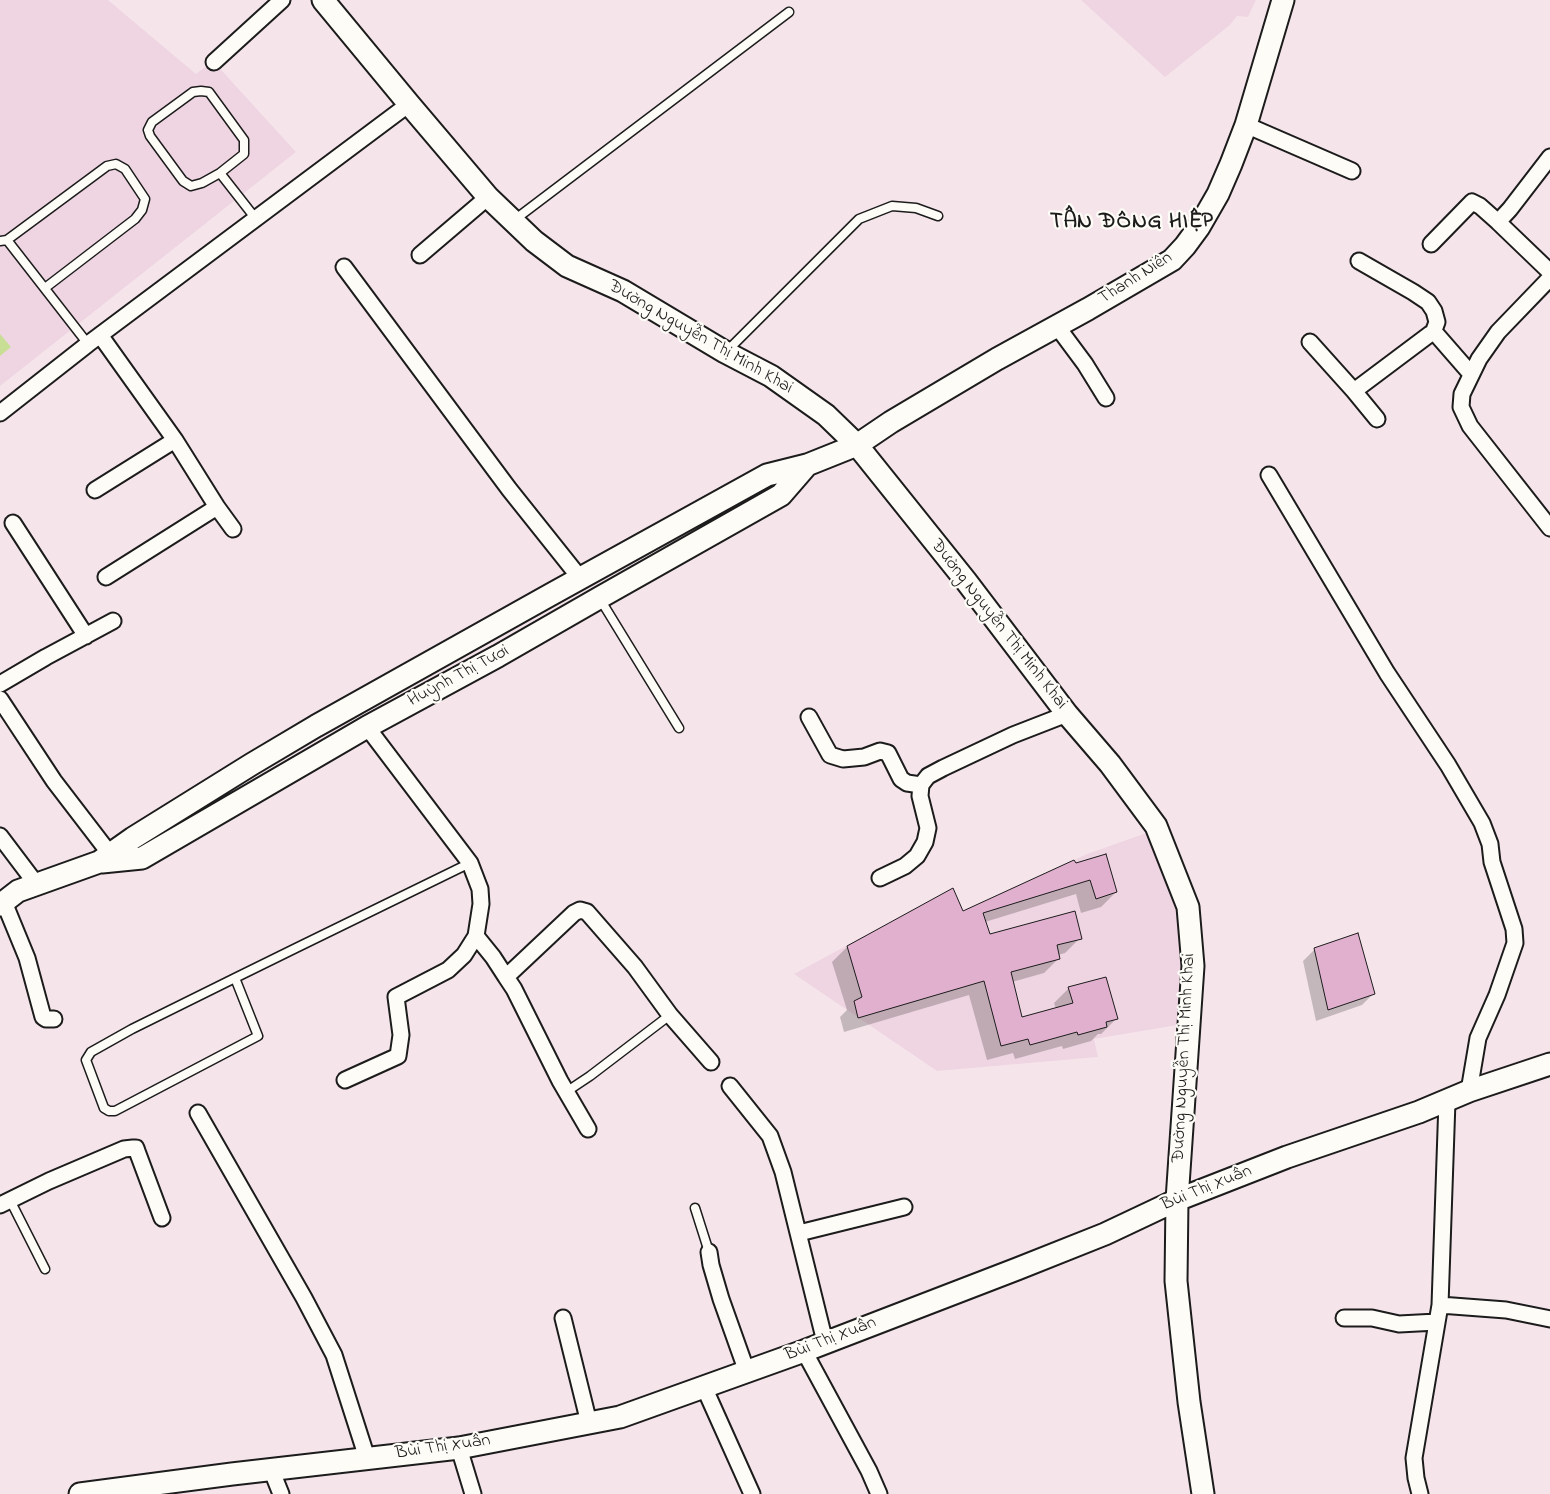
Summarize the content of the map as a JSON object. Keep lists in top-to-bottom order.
{
  "streets": {
    "main road": [
      "Thanh Niên",
      "Đường Nguyễn Thị Minh Khai",
      "Huỳnh Thị Tươi",
      "Bùi Thị Xuân"
    ]
  },
  "crossings": [
    ["Thanh Niên", "Đường Nguyễn Thị Minh Khai"],
    ["Thanh Niên", "Huỳnh Thị Tươi"],
    ["Đường Nguyễn Thị Minh Khai", "Huỳnh Thị Tươi"],
    ["Đường Nguyễn Thị Minh Khai", "Bùi Thị Xuân"]
  ],
  "districts": ["TÂN ĐÔNG HIỆP"]
}
